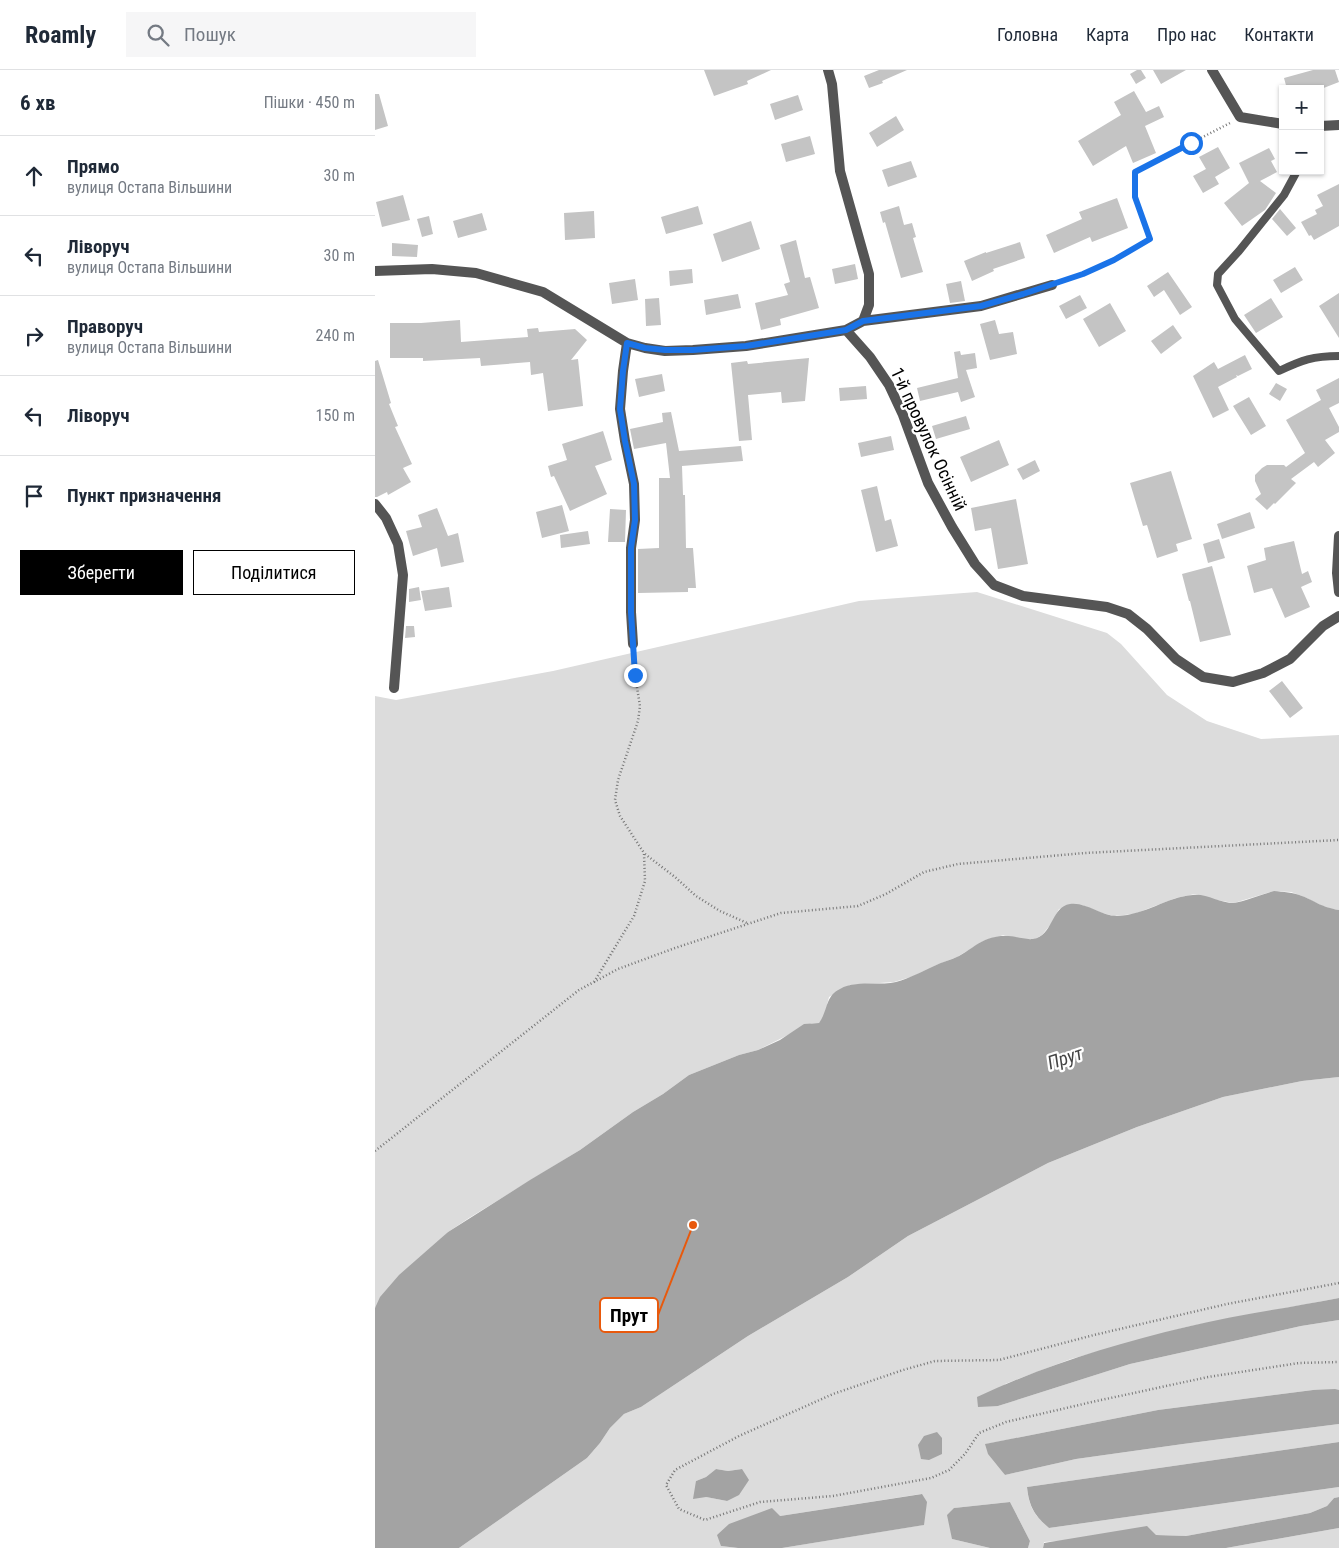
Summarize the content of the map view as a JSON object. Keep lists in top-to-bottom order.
{
  "streets": {
    "street": ["1-й провулок Осінній"]
  },
  "water": ["Прут"],
  "places": ["Прут"],
  "page": {
    "header": "Roamly",
    "search": "Пошук",
    "nav": [
      "Головна",
      "Карта",
      "Про нас",
      "Контакти"
    ],
    "heading": ["6 хв", "Пішки · 450 m"],
    "map_buttons": ["+", "−"],
    "list": [
      ["Прямо", "вулиця Остапа Вільшини", "30 m"],
      ["Ліворуч", "вулиця Остапа Вільшини", "30 m"],
      ["Праворуч", "вулиця Остапа Вільшини", "240 m"],
      ["Ліворуч", "150 m"],
      "Пункт призначення"
    ],
    "buttons": ["Зберегти", "Поділитися"]
  }
}
